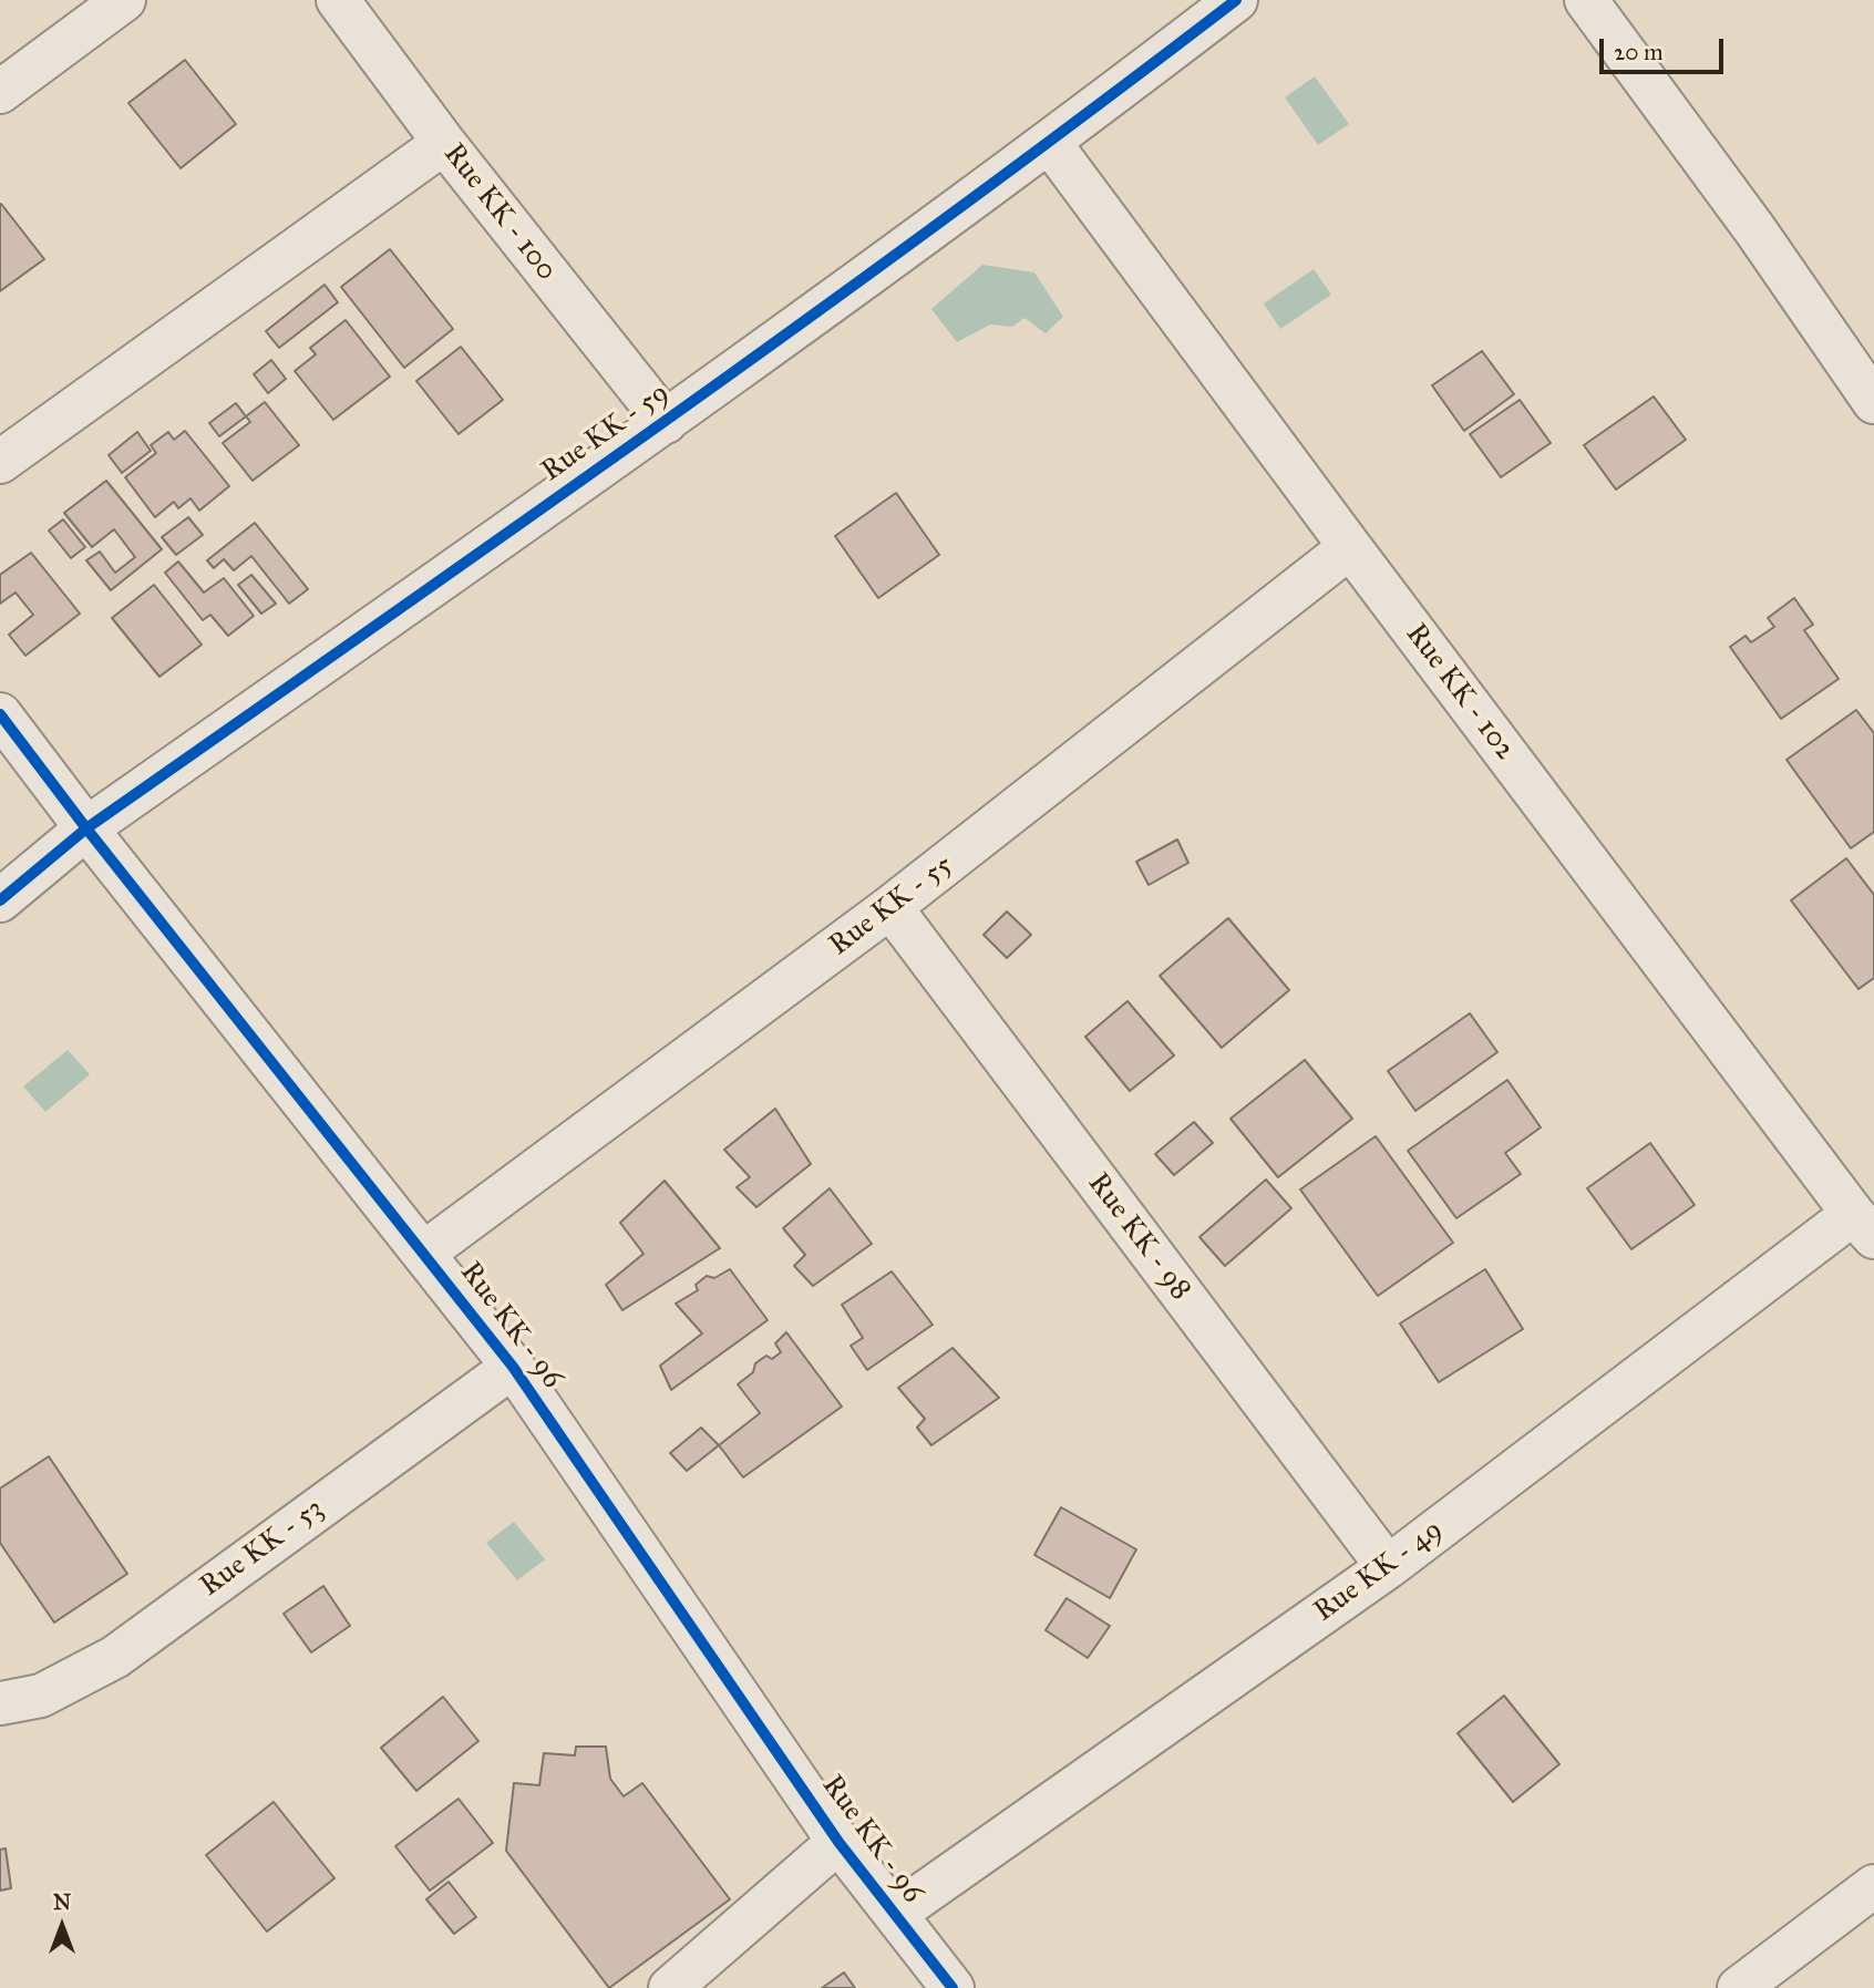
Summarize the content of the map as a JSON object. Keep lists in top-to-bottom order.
{
  "streets": {
    "street": [
      "Rue KK - 100",
      "Rue KK - 59",
      "Rue KK - 102",
      "Rue KK - 55",
      "Rue KK - 98",
      "Rue KK - 96",
      "Rue KK - 53",
      "Rue KK - 49"
    ]
  },
  "crossings": [
    ["Rue KK - 100", "Rue KK - 59"],
    ["Rue KK - 59", "Rue KK - 102"],
    ["Rue KK - 59", "Rue KK - 96"],
    ["Rue KK - 102", "Rue KK - 55"],
    ["Rue KK - 102", "Rue KK - 49"],
    ["Rue KK - 55", "Rue KK - 98"],
    ["Rue KK - 55", "Rue KK - 96"],
    ["Rue KK - 98", "Rue KK - 49"],
    ["Rue KK - 96", "Rue KK - 53"],
    ["Rue KK - 96", "Rue KK - 49"]
  ],
  "scale_bar": "20 m",
  "north": "top"
}
